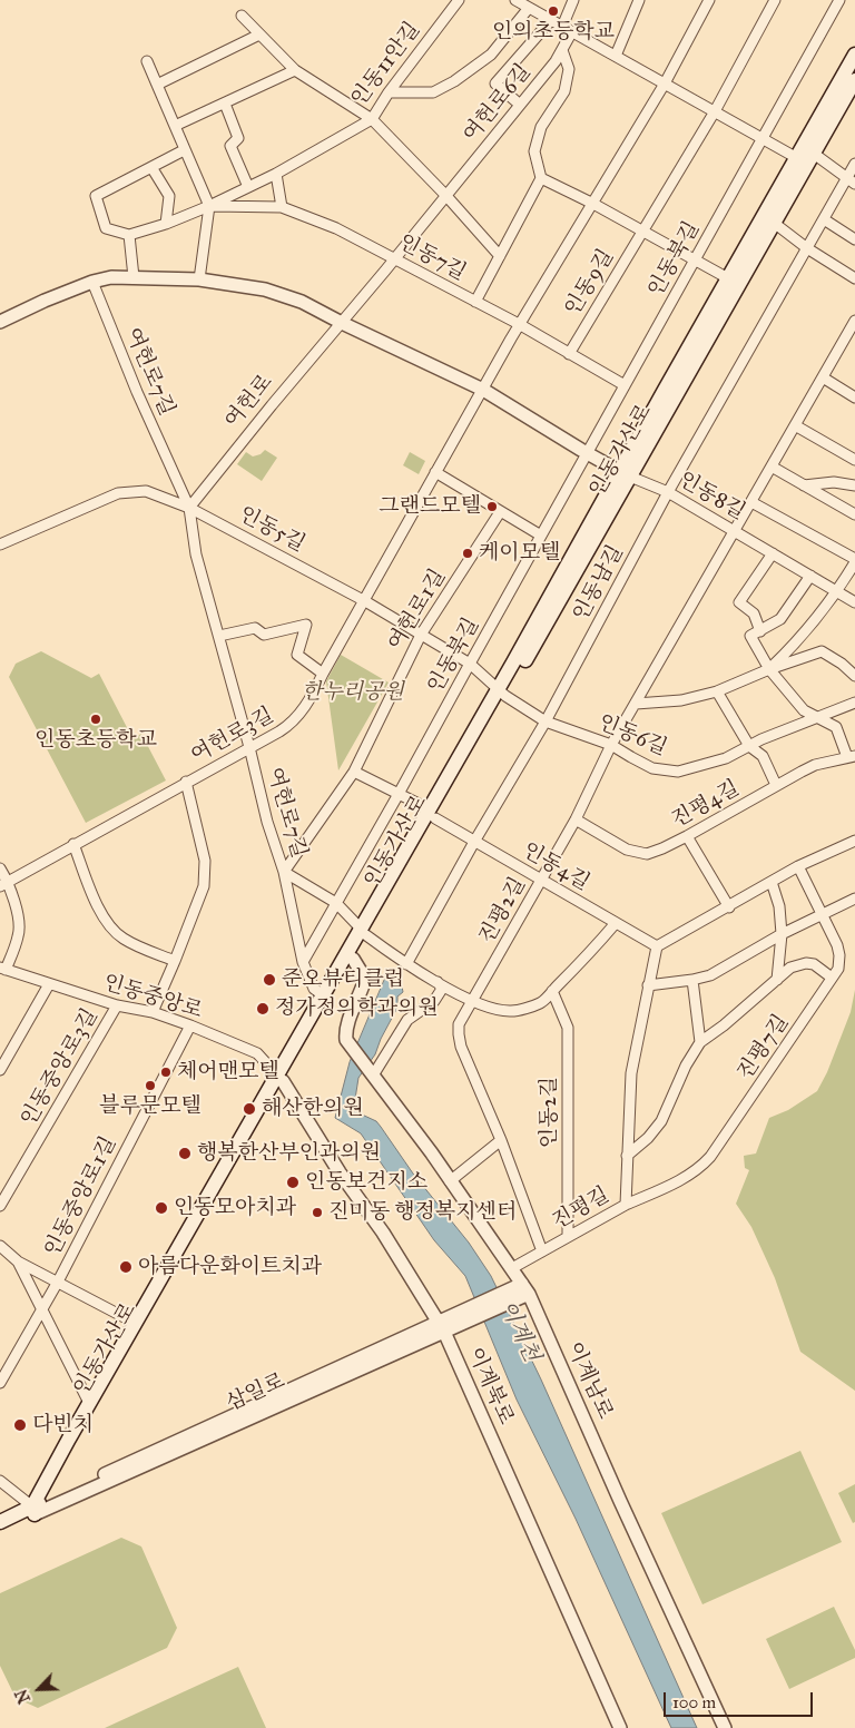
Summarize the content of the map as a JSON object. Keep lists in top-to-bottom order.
{
  "streets": {
    "main road": ["인동가산로", "삼일로"],
    "street": [
      "인동11안길",
      "여헌로6길",
      "인동7길",
      "인동북길",
      "인동9길",
      "여헌로7길",
      "여헌로",
      "인동8길",
      "인동5길",
      "인동남길",
      "여헌로1길",
      "여헌로3길",
      "인동6길",
      "진평4길",
      "인동4길",
      "진평2길",
      "인동중앙로",
      "진평7길",
      "인동중앙로3길",
      "인동2길",
      "인동중앙로1길",
      "진평길",
      "이계남로",
      "이계북로"
    ]
  },
  "crossings": [
    ["인동11안길", "인동7길"],
    ["여헌로6길", "인동7길"],
    ["여헌로6길", "여헌로"],
    ["인동7길", "인동북길"],
    ["인동7길", "인동9길"],
    ["인동북길", "여헌로7길"],
    ["인동북길", "인동5길"],
    ["인동북길", "인동4길"],
    ["여헌로7길", "여헌로"],
    ["여헌로7길", "인동가산로"],
    ["여헌로7길", "인동5길"],
    ["여헌로7길", "여헌로1길"],
    ["여헌로7길", "여헌로3길"],
    ["여헌로", "인동5길"],
    ["인동가산로", "인동8길"],
    ["인동가산로", "인동5길"],
    ["인동가산로", "인동6길"],
    ["인동가산로", "인동4길"],
    ["인동가산로", "인동중앙로"],
    ["인동가산로", "인동중앙로1길"],
    ["인동가산로", "이계남로"],
    ["인동가산로", "이계북로"],
    ["인동가산로", "삼일로"],
    ["인동8길", "인동남길"],
    ["인동8길", "진평2길"],
    ["인동5길", "여헌로1길"],
    ["인동5길", "여헌로3길"],
    ["인동5길", "인동6길"],
    ["인동남길", "인동6길"],
    ["인동남길", "인동4길"],
    ["인동6길", "진평2길"],
    ["진평4길", "진평2길"],
    ["인동4길", "진평2길"],
    ["인동4길", "진평길"],
    ["진평2길", "진평길"],
    ["인동중앙로", "인동중앙로3길"],
    ["인동중앙로", "인동중앙로1길"],
    ["인동중앙로", "이계북로"],
    ["진평7길", "진평길"],
    ["인동2길", "진평길"],
    ["진평길", "이계남로"],
    ["이계남로", "삼일로"],
    ["이계북로", "삼일로"]
  ],
  "water": ["이계천"],
  "parks": ["한누리공원"],
  "places": [
    "인의초등학교",
    "그랜드모텔",
    "케이모텔",
    "인동초등학교",
    "준오뷰티클럽",
    "정가정의학과의원",
    "체어맨모텔",
    "블루문모텔",
    "해산한의원",
    "행복한산부인과의원",
    "인동보건지소",
    "인동모아치과",
    "진미동 행정복지센터",
    "아름다운화이트치과",
    "다빈치"
  ],
  "scale_bar": "100 m",
  "north": "bottom left"
}
